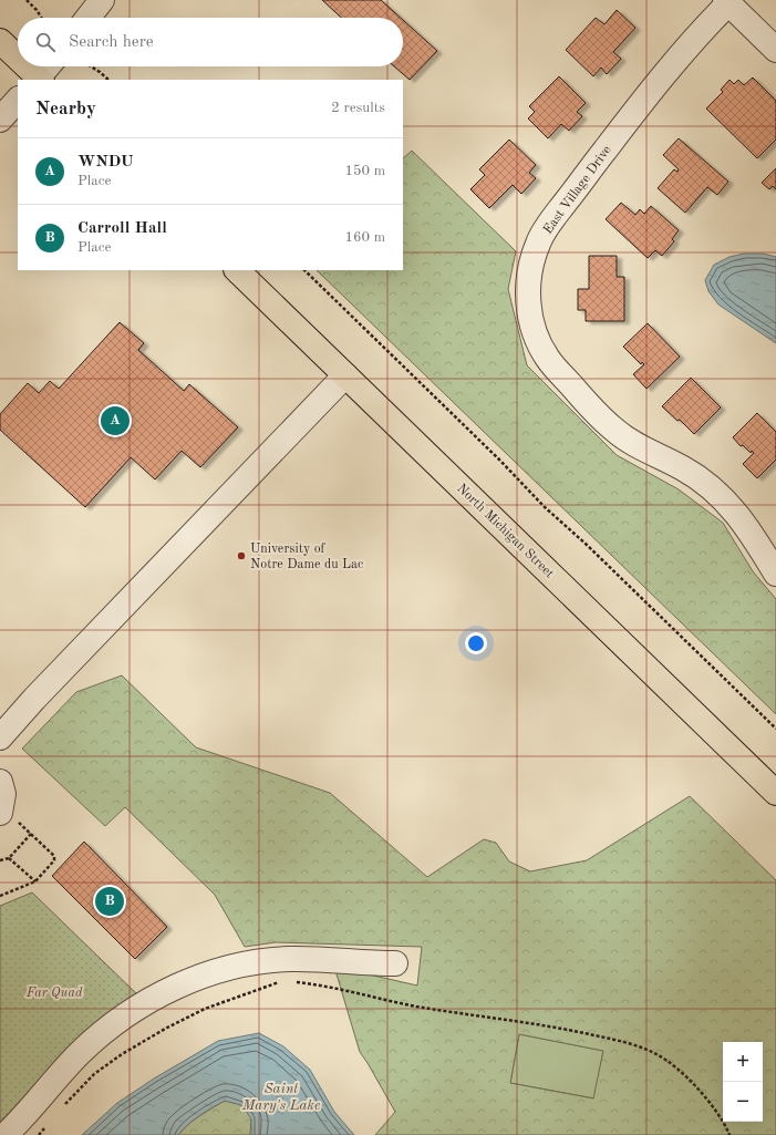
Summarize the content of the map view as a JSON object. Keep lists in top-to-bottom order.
{
  "streets": {
    "main road": ["North Michigan Street"],
    "street": ["East Village Drive"]
  },
  "water": ["Saint Mary's Lake"],
  "parks": ["Far Quad"],
  "places": ["University of Notre Dame du Lac"],
  "page": {
    "search": "Search here",
    "heading": ["Nearby", "2 results"],
    "list": [
      {
        "mark": "A",
        "name": "WNDU",
        "note": "Place",
        "value": "150 m"
      },
      {
        "mark": "B",
        "name": "Carroll Hall",
        "note": "Place",
        "value": "160 m"
      }
    ],
    "pins": ["A", "B"],
    "map_buttons": ["+", "−"]
  }
}
